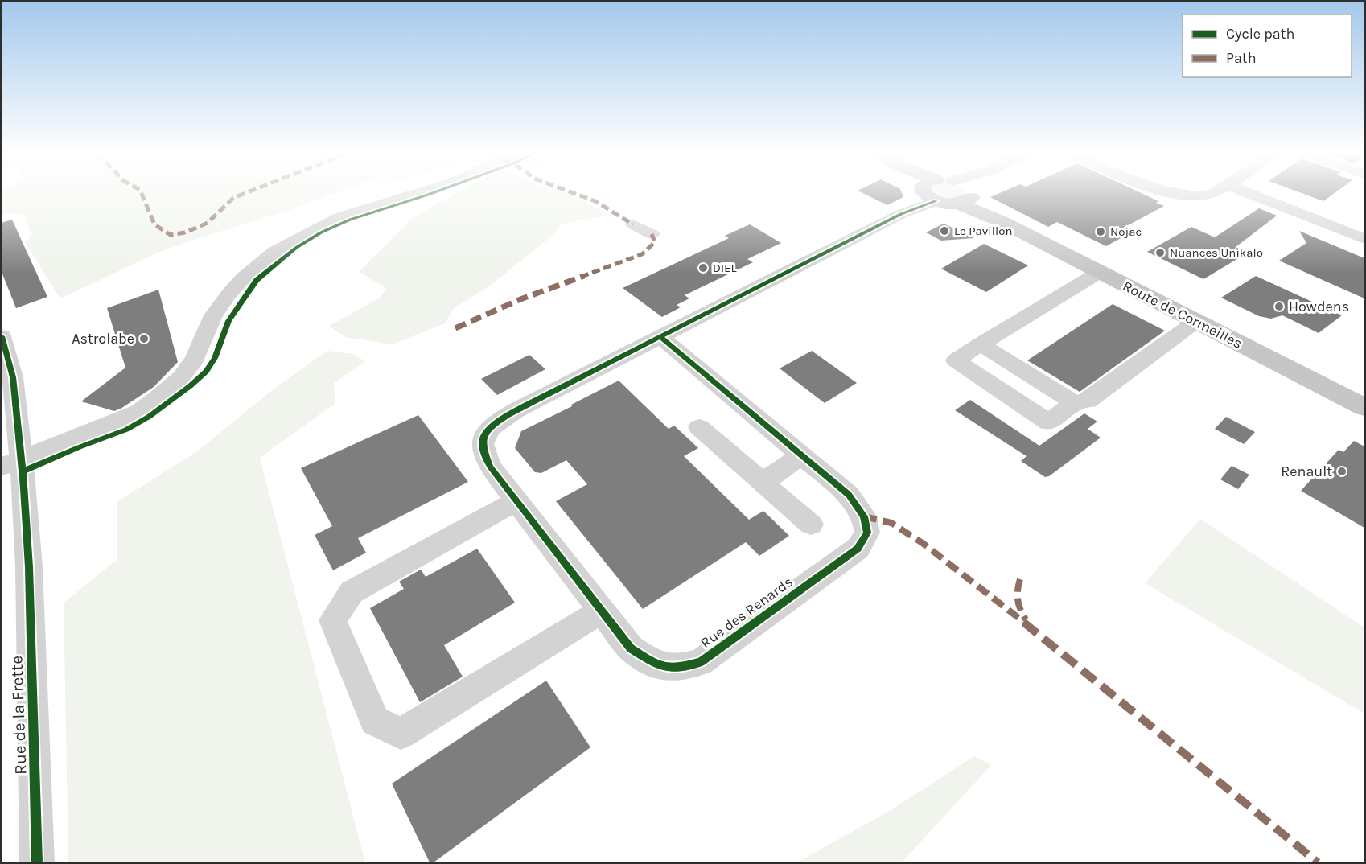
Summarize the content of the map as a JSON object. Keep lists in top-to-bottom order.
{
  "streets": {
    "main road": ["Route de Cormeilles"],
    "street": ["Rue des Renards", "Rue de la Frette"]
  },
  "places": [
    "Le Pavillon",
    "Nojac",
    "Nuances Unikalo",
    "DIEL",
    "Howdens",
    "Astrolabe",
    "Renault"
  ],
  "legend": ["Cycle path", "Path"]
}
